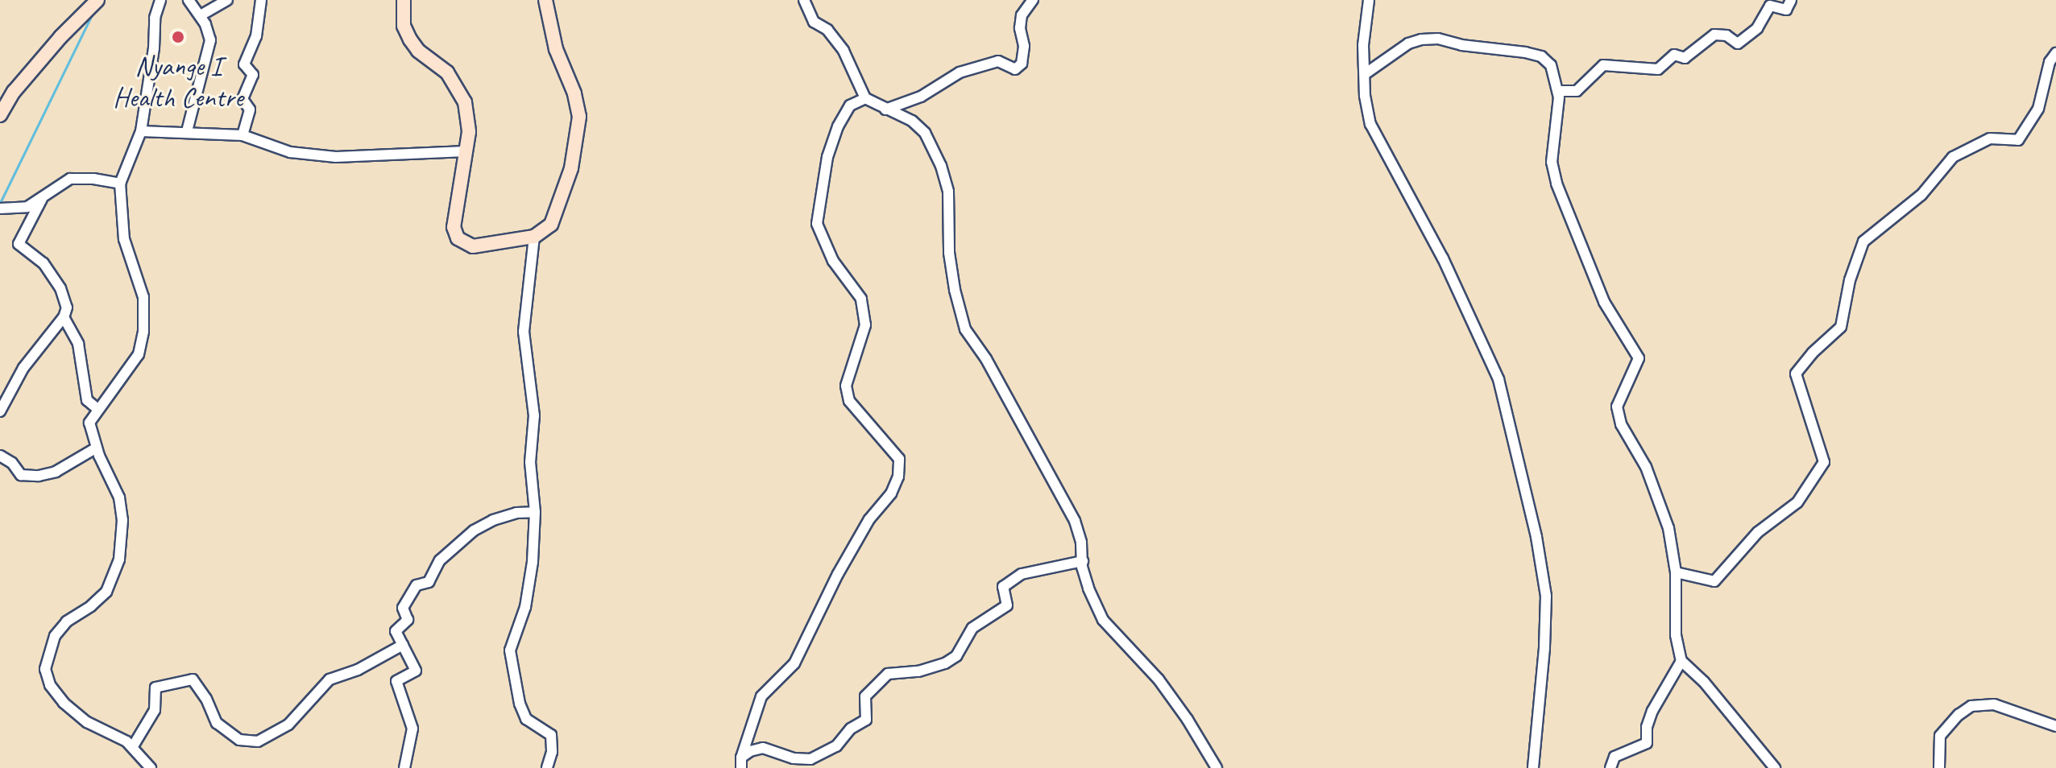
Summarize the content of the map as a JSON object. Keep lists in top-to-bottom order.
{
  "places": ["Nyange I Health Centre"]
}
